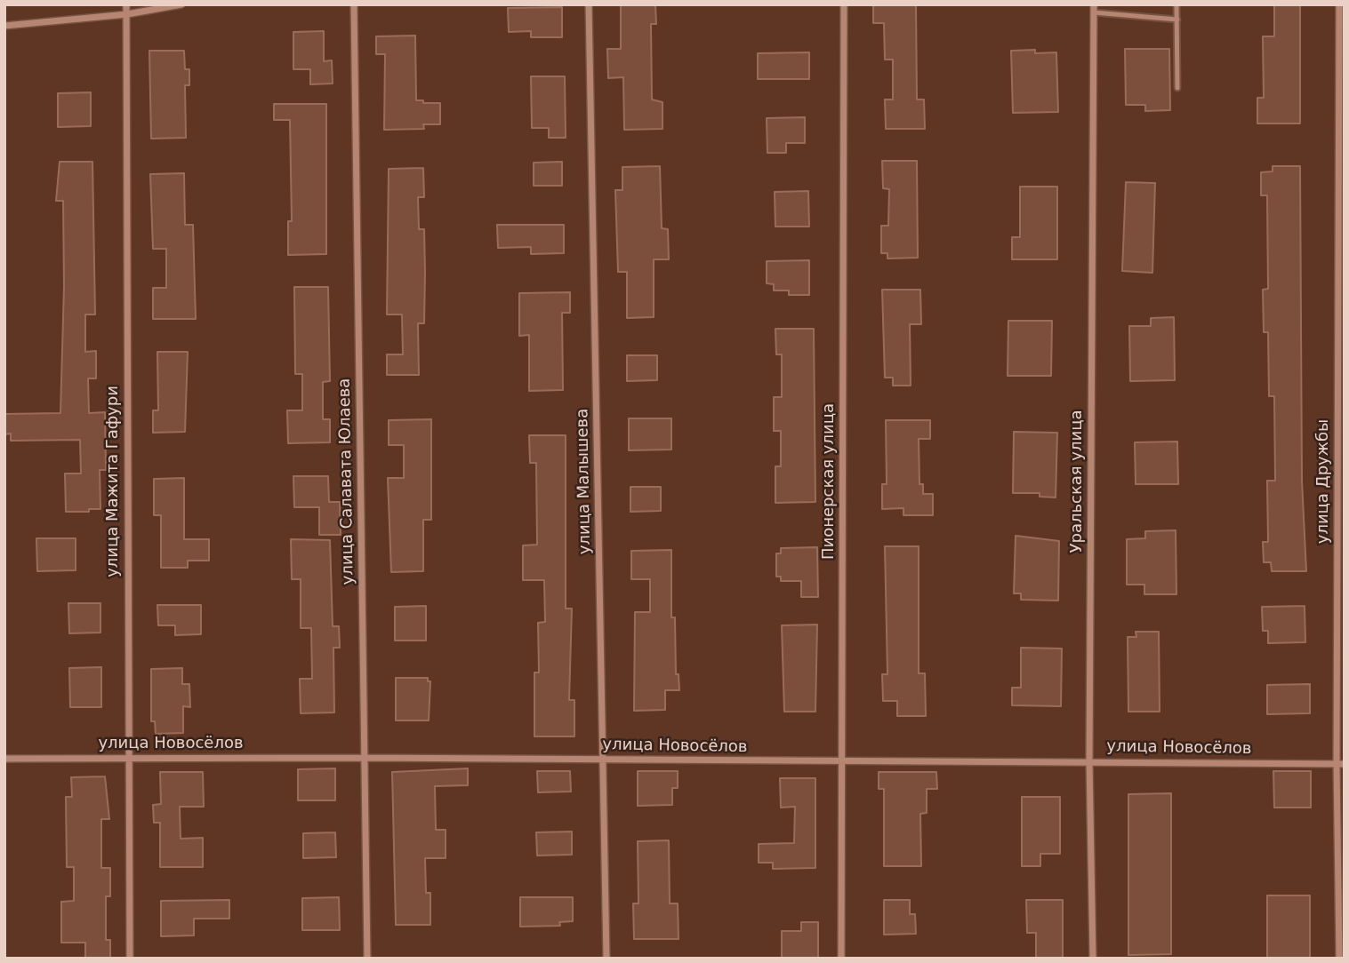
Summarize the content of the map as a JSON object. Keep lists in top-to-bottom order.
{
  "streets": {
    "street": [
      "улица Мажита Гафури",
      "улица Салавата Юлаева",
      "улица Малышева",
      "Пионерская улица",
      "Уральская улица",
      "улица Дружбы",
      "улица Новосёлов"
    ]
  },
  "crossings": [
    ["улица Мажита Гафури", "улица Новосёлов"],
    ["улица Салавата Юлаева", "улица Новосёлов"],
    ["улица Малышева", "улица Новосёлов"],
    ["Пионерская улица", "улица Новосёлов"],
    ["Уральская улица", "улица Новосёлов"],
    ["улица Дружбы", "улица Новосёлов"]
  ]
}
